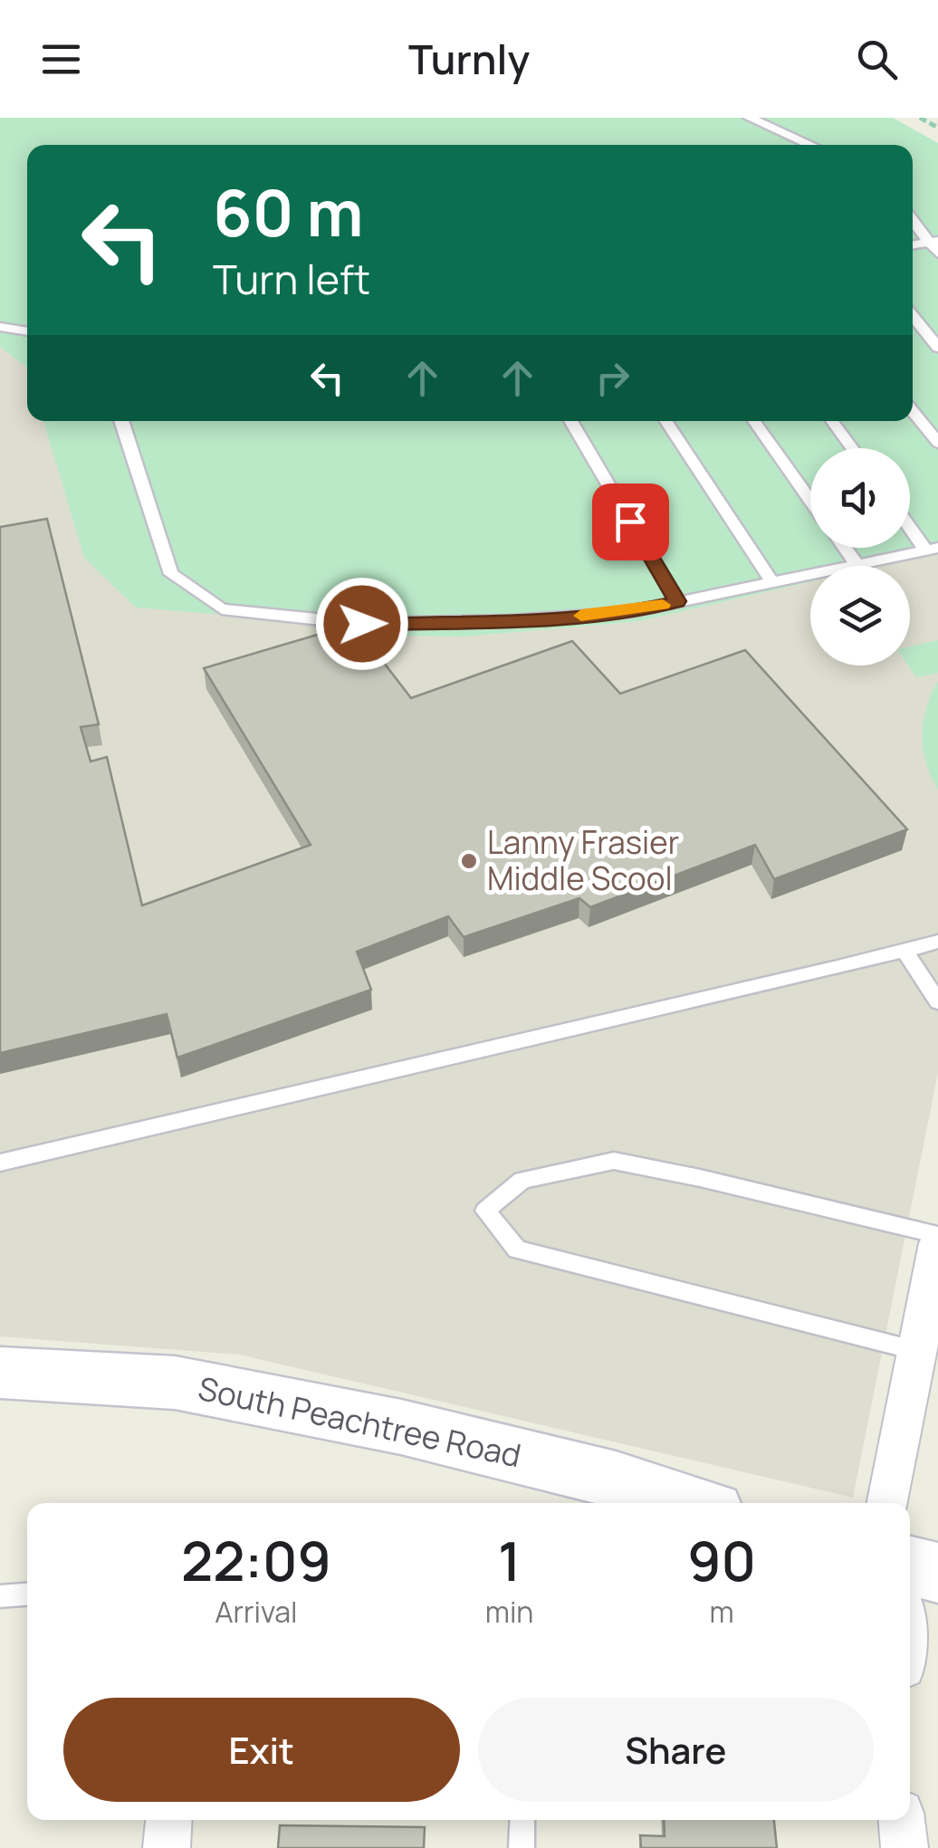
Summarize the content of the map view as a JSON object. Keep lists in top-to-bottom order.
{
  "streets": {
    "main road": ["South Peachtree Road"]
  },
  "places": ["Lanny Frasier Middle Scool"],
  "page": {
    "header": "Turnly",
    "turn": ["60 m", "Turn left"],
    "eta": [
      "22:09",
      "Arrival",
      "1",
      "min",
      "90",
      "m"
    ],
    "buttons": ["Exit", "Share"]
  }
}
